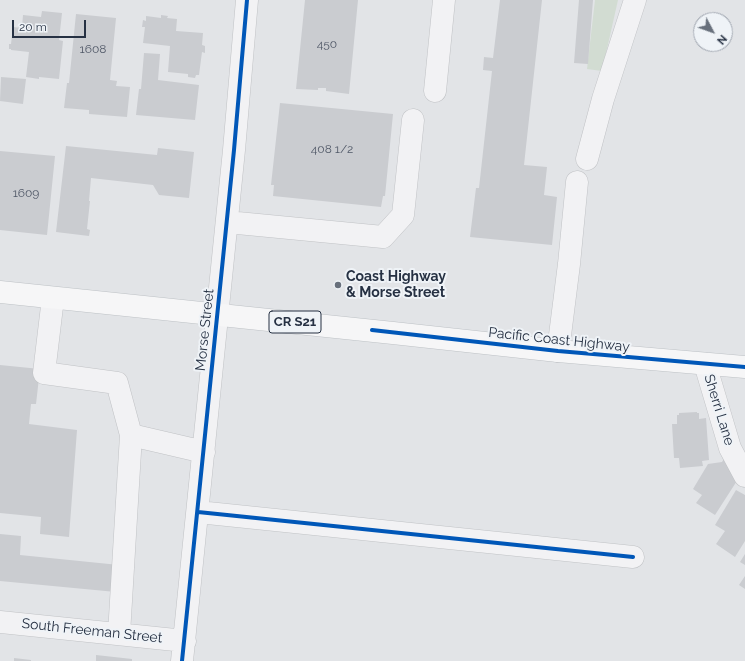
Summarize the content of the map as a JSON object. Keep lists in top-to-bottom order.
{
  "streets": {
    "main road": ["CR S21", "Pacific Coast Highway"],
    "street": ["Morse Street", "Sherri Lane", "South Freeman Street"]
  },
  "crossings": [
    ["CR S21", "Morse Street"],
    ["CR S21", "Pacific Coast Highway"],
    ["Morse Street", "Pacific Coast Highway"],
    ["Morse Street", "South Freeman Street"],
    ["Pacific Coast Highway", "Sherri Lane"]
  ],
  "places": ["Coast Highway & Morse Street"],
  "house_numbers": [
    "450",
    "1608",
    "408 1/2",
    "1609"
  ],
  "scale_bar": "20 m",
  "north": "bottom right"
}
